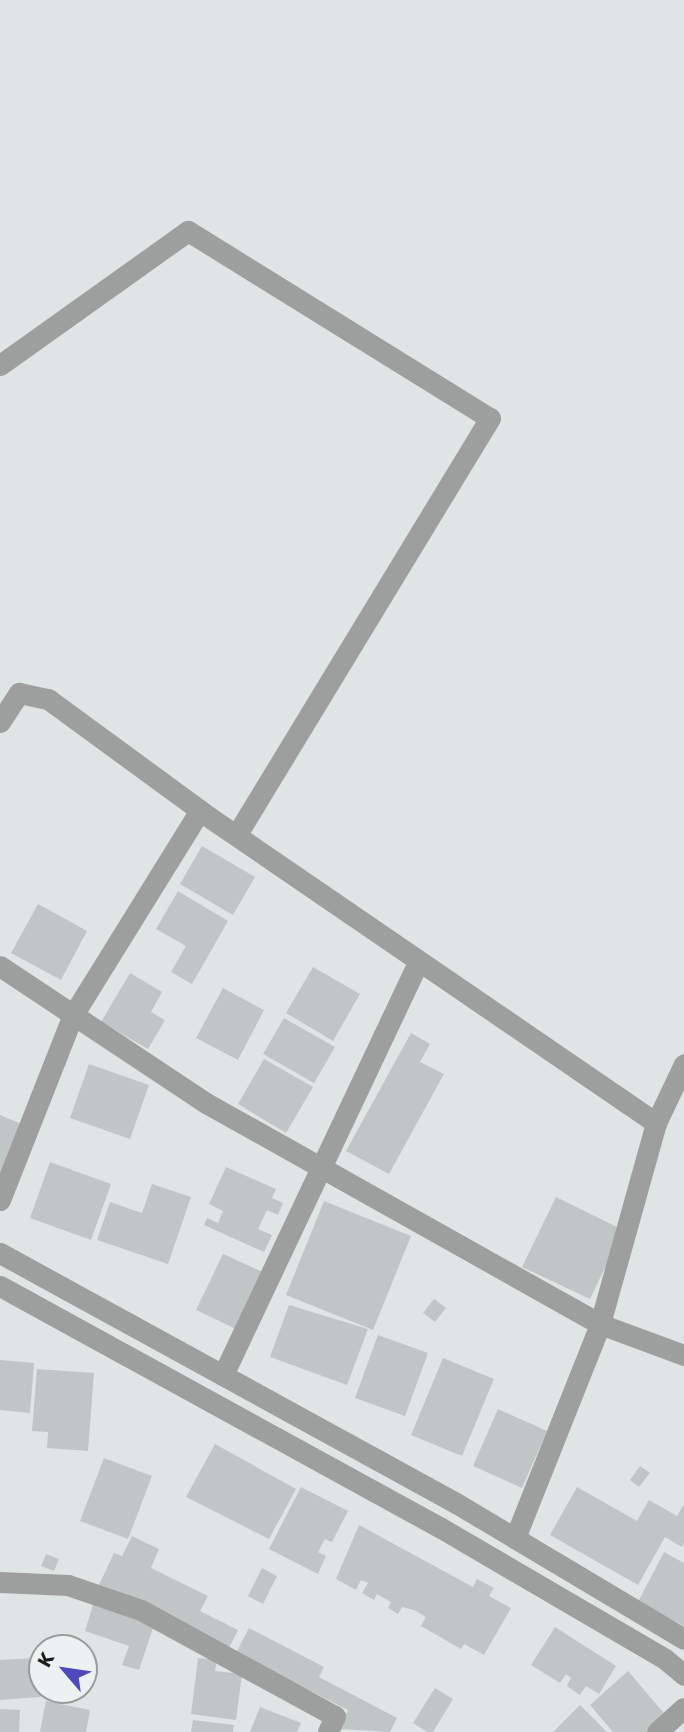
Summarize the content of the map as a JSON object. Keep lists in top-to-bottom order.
{
  "north": "top left"
}
